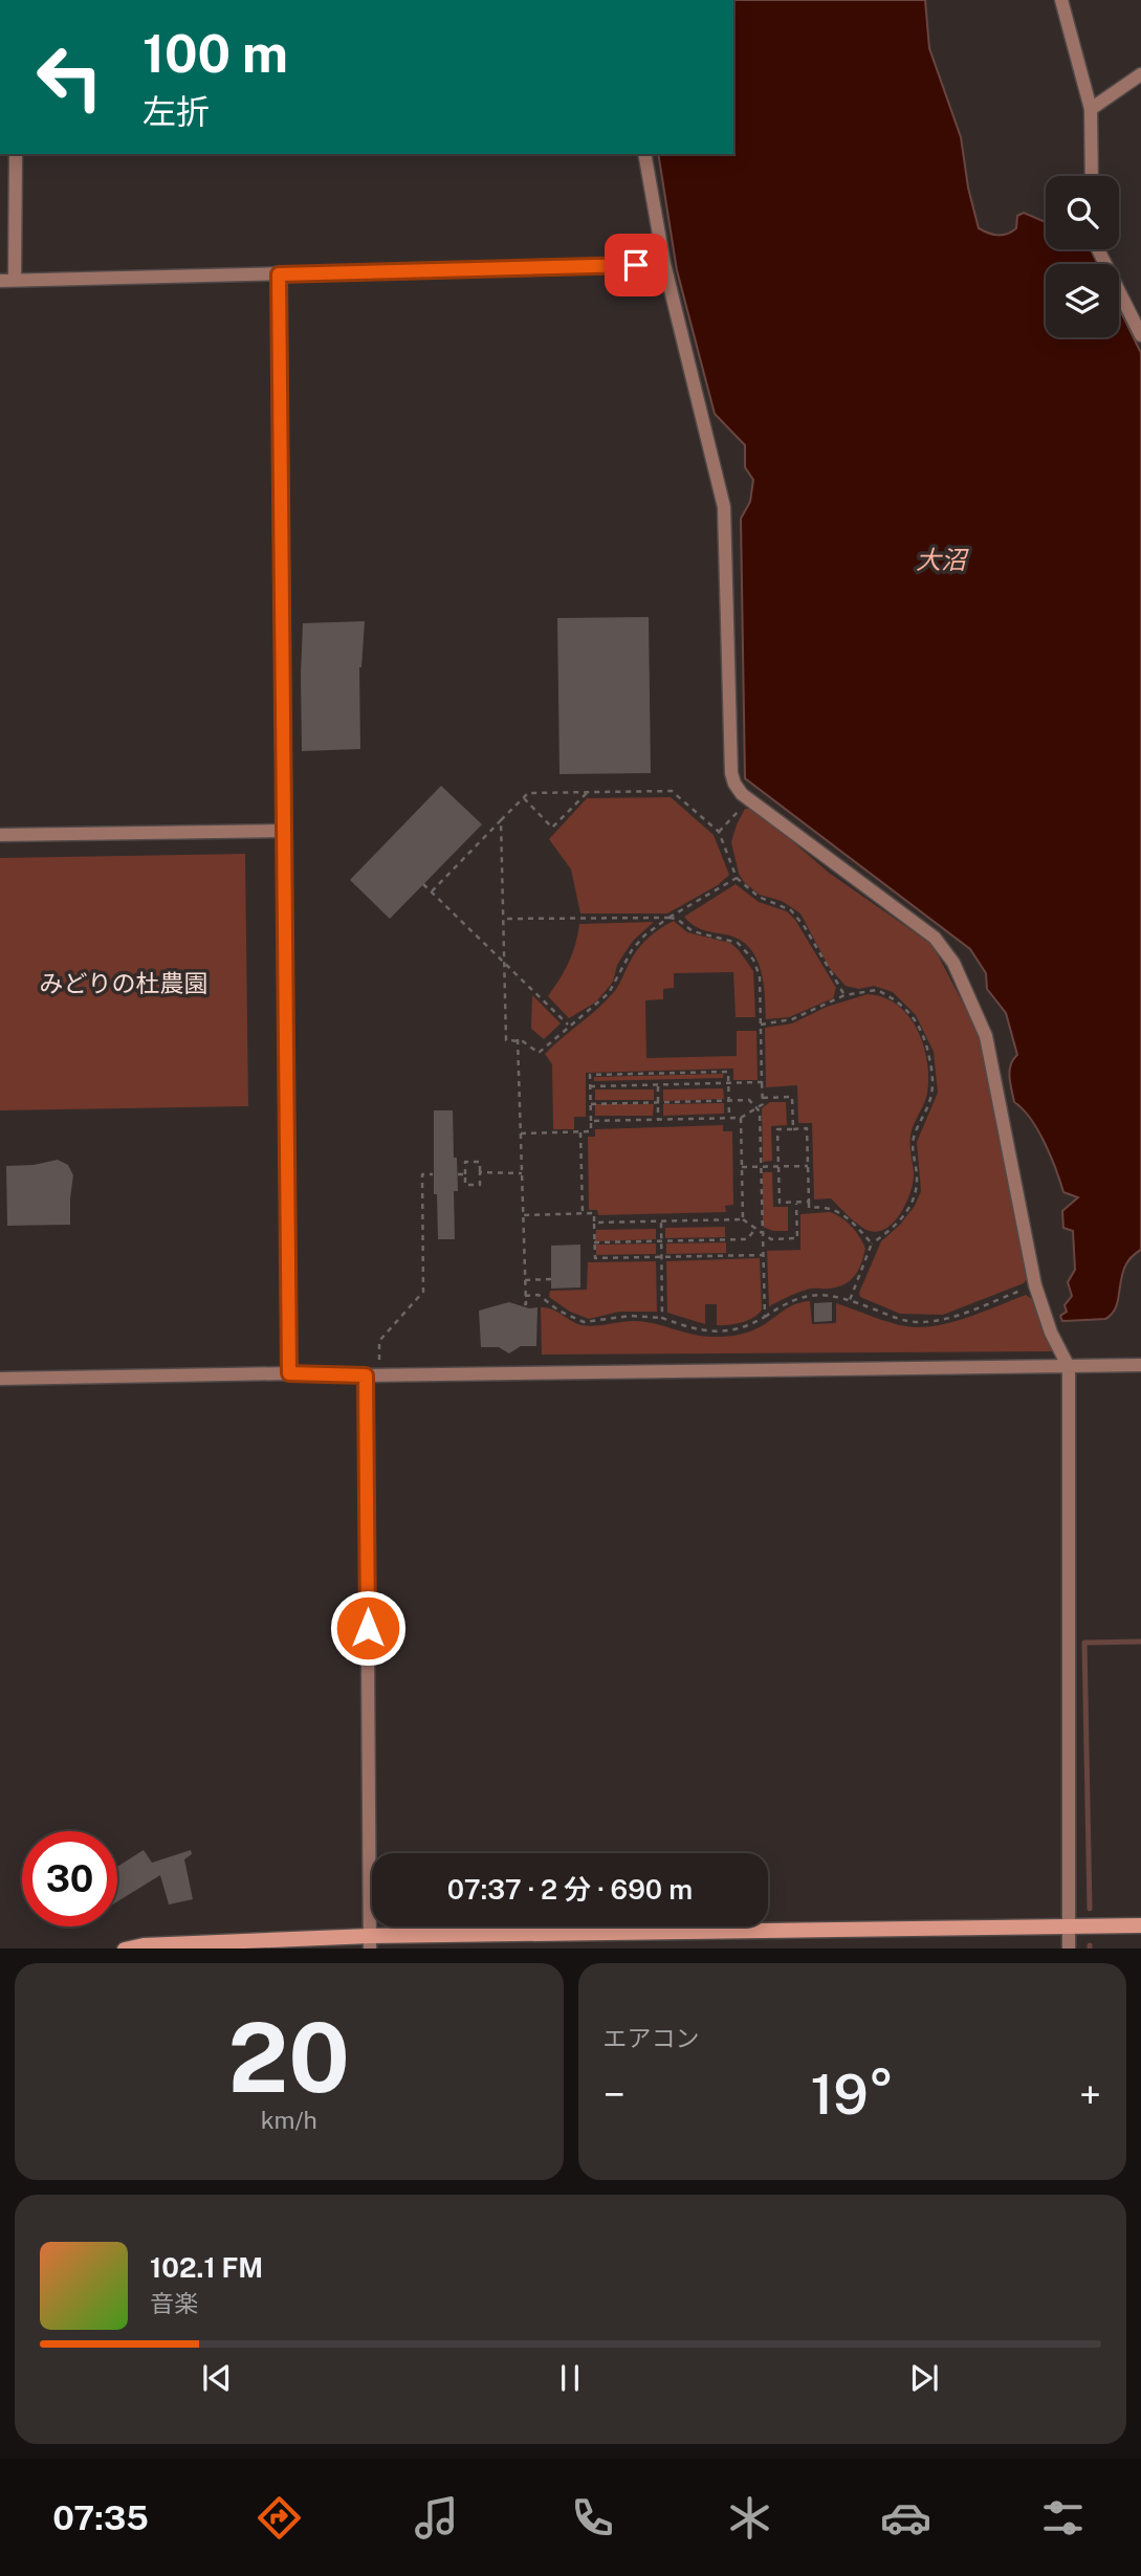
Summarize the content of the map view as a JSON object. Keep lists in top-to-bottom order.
{
  "water": ["大沼"],
  "parks": ["みどりの杜農園"],
  "page": {
    "turn": ["100 m", "左折"],
    "limit": "30",
    "trip": "07:37 · 2 分 · 690 m",
    "tile": [
      ["20", "km/h"],
      "エアコン"
    ],
    "heat": ["−", "19°", "+"],
    "song": ["102.1 FM", "音楽"],
    "tabs": "07:35"
  }
}
